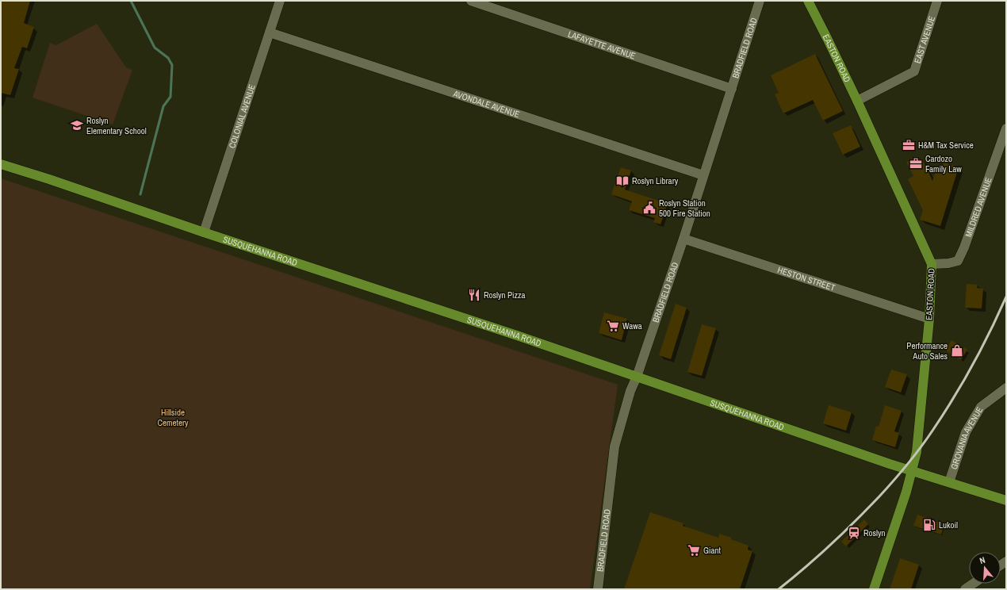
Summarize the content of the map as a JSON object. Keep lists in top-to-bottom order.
{
  "streets": {
    "main road": ["EASTON ROAD", "SUSQUEHANNA ROAD"],
    "street": [
      "EAST AVENUE",
      "LAFAYETTE AVENUE",
      "BRADFIELD ROAD",
      "AVONDALE AVENUE",
      "COLONIAL AVENUE",
      "MILDRED AVENUE",
      "HESTON STREET",
      "GROVANIA AVENUE"
    ]
  },
  "crossings": [
    ["EAST AVENUE", "EASTON ROAD"],
    ["LAFAYETTE AVENUE", "BRADFIELD ROAD"],
    ["BRADFIELD ROAD", "AVONDALE AVENUE"],
    ["BRADFIELD ROAD", "SUSQUEHANNA ROAD"],
    ["BRADFIELD ROAD", "HESTON STREET"],
    ["EASTON ROAD", "MILDRED AVENUE"],
    ["EASTON ROAD", "SUSQUEHANNA ROAD"],
    ["EASTON ROAD", "HESTON STREET"],
    ["AVONDALE AVENUE", "COLONIAL AVENUE"],
    ["COLONIAL AVENUE", "SUSQUEHANNA ROAD"],
    ["SUSQUEHANNA ROAD", "GROVANIA AVENUE"]
  ],
  "parks": ["Hillside Cemetery"],
  "places": {
    "school or university": ["Roslyn Elementary School"],
    "office": ["H&M Tax Service", "Cardozo Family Law"],
    "library": ["Roslyn Library"],
    "public building": ["Roslyn Station 500 Fire Station"],
    "restaurant": ["Roslyn Pizza"],
    "supermarket": ["Wawa", "Giant"],
    "shop": ["Performance Auto Sales"],
    "fuel station": ["Lukoil"],
    "station": ["Roslyn"]
  },
  "north": "top"
}
